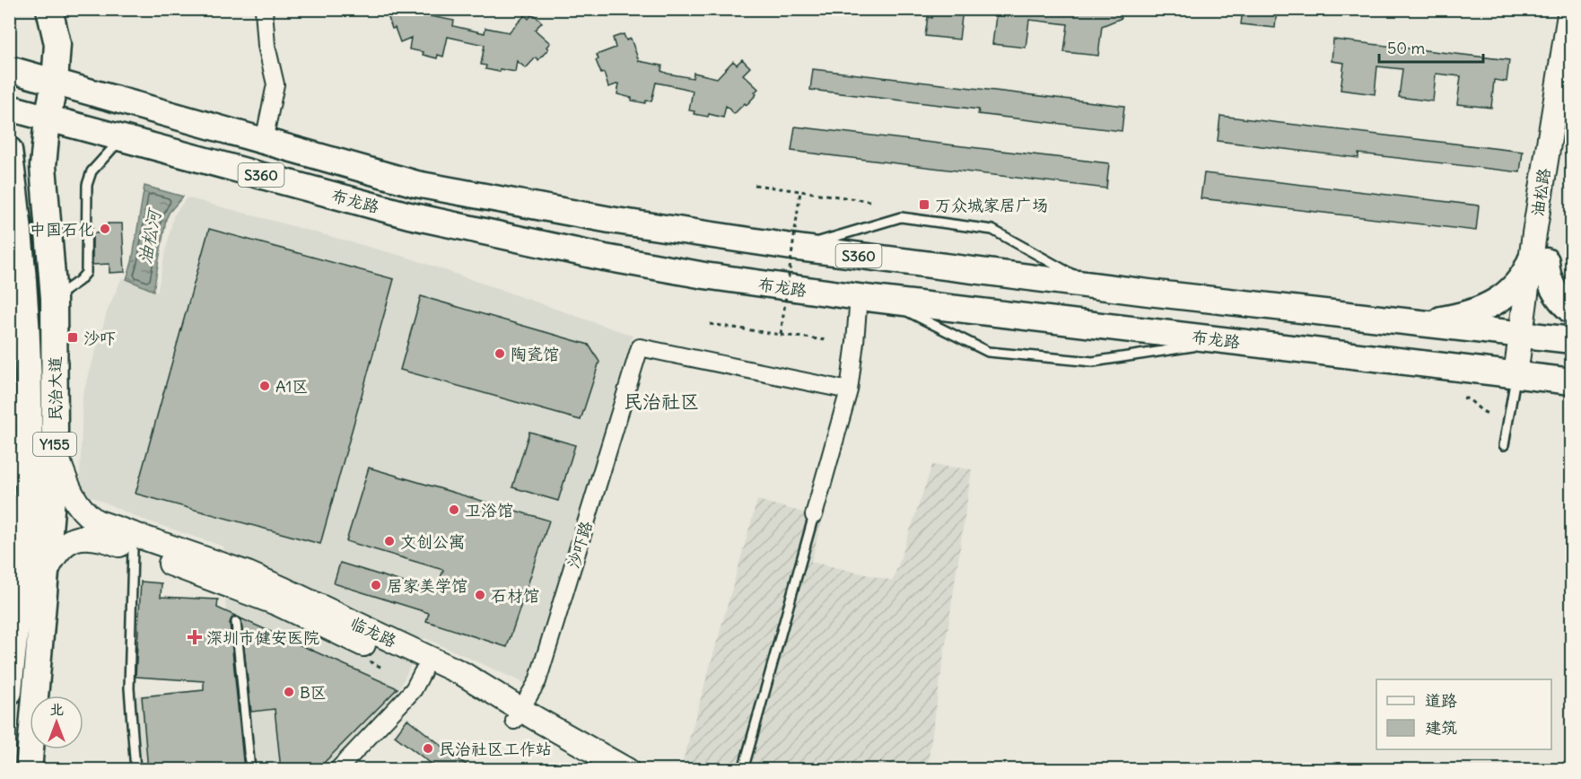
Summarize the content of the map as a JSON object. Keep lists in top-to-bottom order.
{
  "streets": {
    "main road": [
      "S360",
      "油松路",
      "布龙路",
      "民治大道",
      "Y155",
      "临龙路"
    ],
    "street": ["沙吓路"]
  },
  "crossings": [
    ["油松路", "布龙路"],
    ["布龙路", "民治大道"],
    ["沙吓路", "临龙路"]
  ],
  "districts": ["民治社区"],
  "water": ["油松河"],
  "places": {
    "transit": ["万众城家居广场", "沙吓"],
    "other": [
      "中国石化",
      "陶瓷馆",
      "A1区",
      "卫浴馆",
      "文创公寓",
      "居家美学馆",
      "石材馆",
      "B区",
      "民治社区工作站"
    ],
    "health": ["深圳市健安医院"]
  },
  "legend": ["道路", "建筑"],
  "scale_bar": "50 m",
  "north": "top"
}
